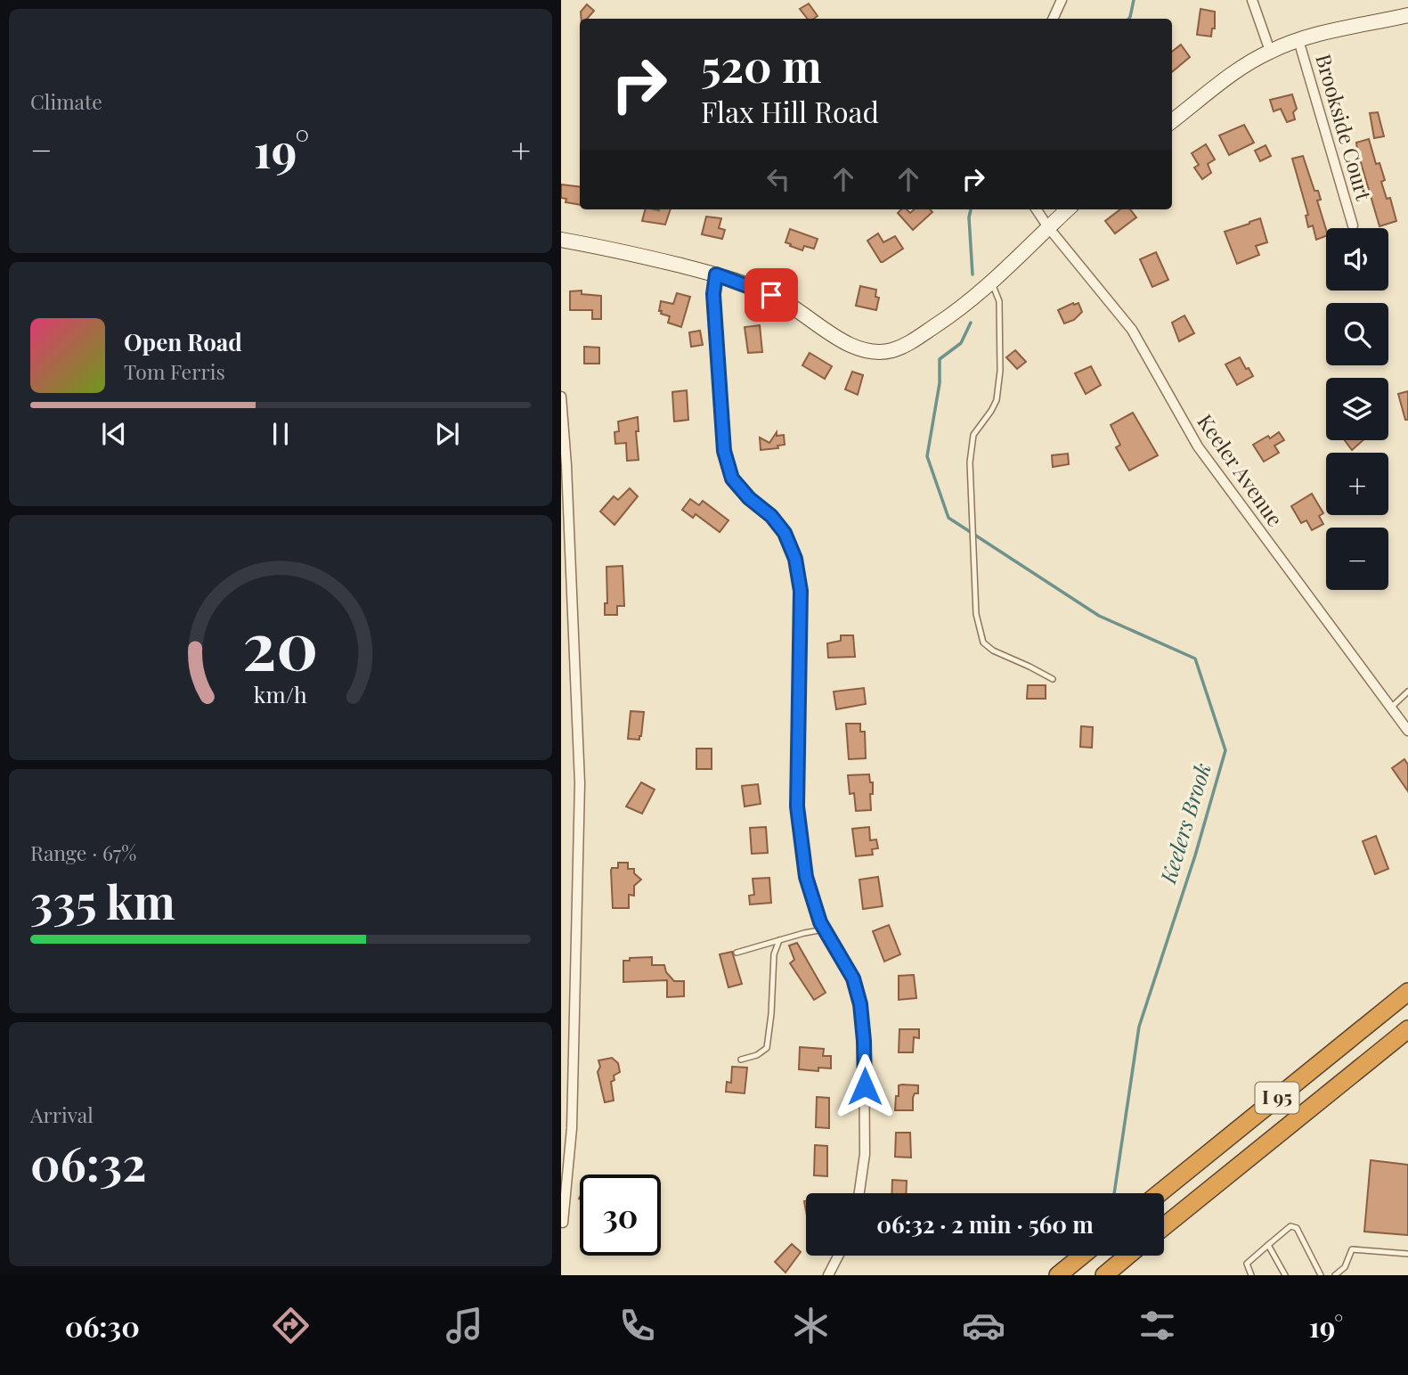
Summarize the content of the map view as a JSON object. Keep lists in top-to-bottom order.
{
  "streets": {
    "highway": ["I 95"],
    "street": ["Brookside Court", "Keeler Avenue"]
  },
  "water": ["Keelers Brook"],
  "page": {
    "tile": [
      "Climate",
      ["Range · 67%", "335 km"],
      ["Arrival", "06:32"]
    ],
    "turn": ["520 m", "Flax Hill Road"],
    "heat": ["−", "19°", "+"],
    "map_buttons": ["+", "−"],
    "song": ["Open Road", "Tom Ferris"],
    "limit": "30",
    "trip": "06:32 · 2 min · 560 m",
    "tabs": ["06:30", "19°"],
    "gauge": ["20", "km/h"]
  }
}
